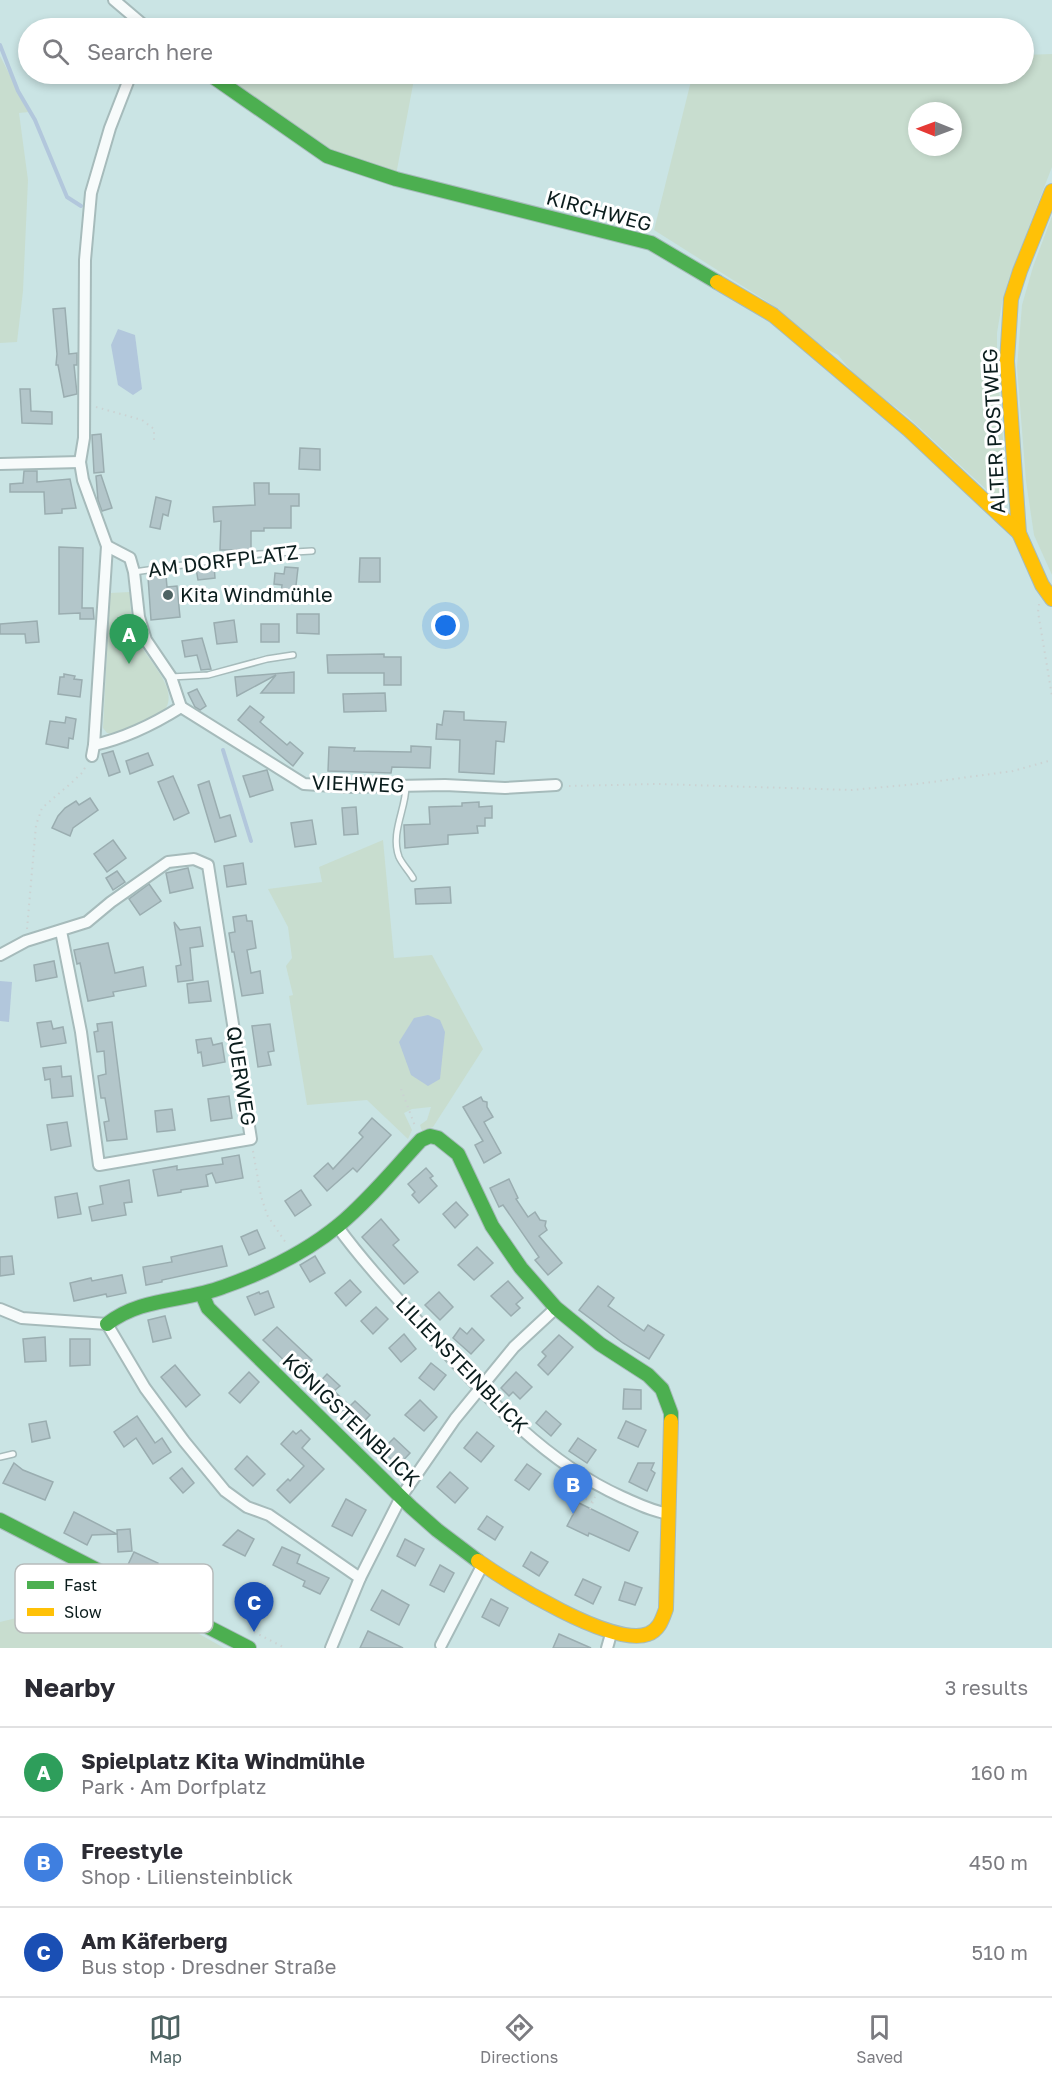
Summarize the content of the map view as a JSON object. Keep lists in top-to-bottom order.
{
  "streets": {
    "street": [
      "KIRCHWEG",
      "ALTER POSTWEG",
      "AM DORFPLATZ",
      "VIEHWEG",
      "QUERWEG",
      "LILIENSTEINBLICK",
      "KÖNIGSTEINBLICK"
    ]
  },
  "crossings": [
    ["KIRCHWEG", "ALTER POSTWEG"],
    ["AM DORFPLATZ", "VIEHWEG"],
    ["LILIENSTEINBLICK", "KÖNIGSTEINBLICK"]
  ],
  "places": ["Kita Windmühle"],
  "legend": ["Fast", "Slow"],
  "north": "left",
  "page": {
    "search": "Search here",
    "pins": ["A", "B", "C"],
    "heading": ["Nearby", "3 results"],
    "list": [
      {
        "mark": "A",
        "name": "Spielplatz Kita Windmühle",
        "note": "Park · Am Dorfplatz",
        "value": "160 m"
      },
      {
        "mark": "B",
        "name": "Freestyle",
        "note": "Shop · Liliensteinblick",
        "value": "450 m"
      },
      {
        "mark": "C",
        "name": "Am Käferberg",
        "note": "Bus stop · Dresdner Straße",
        "value": "510 m"
      }
    ],
    "nav": ["Map", "Directions", "Saved"]
  }
}
